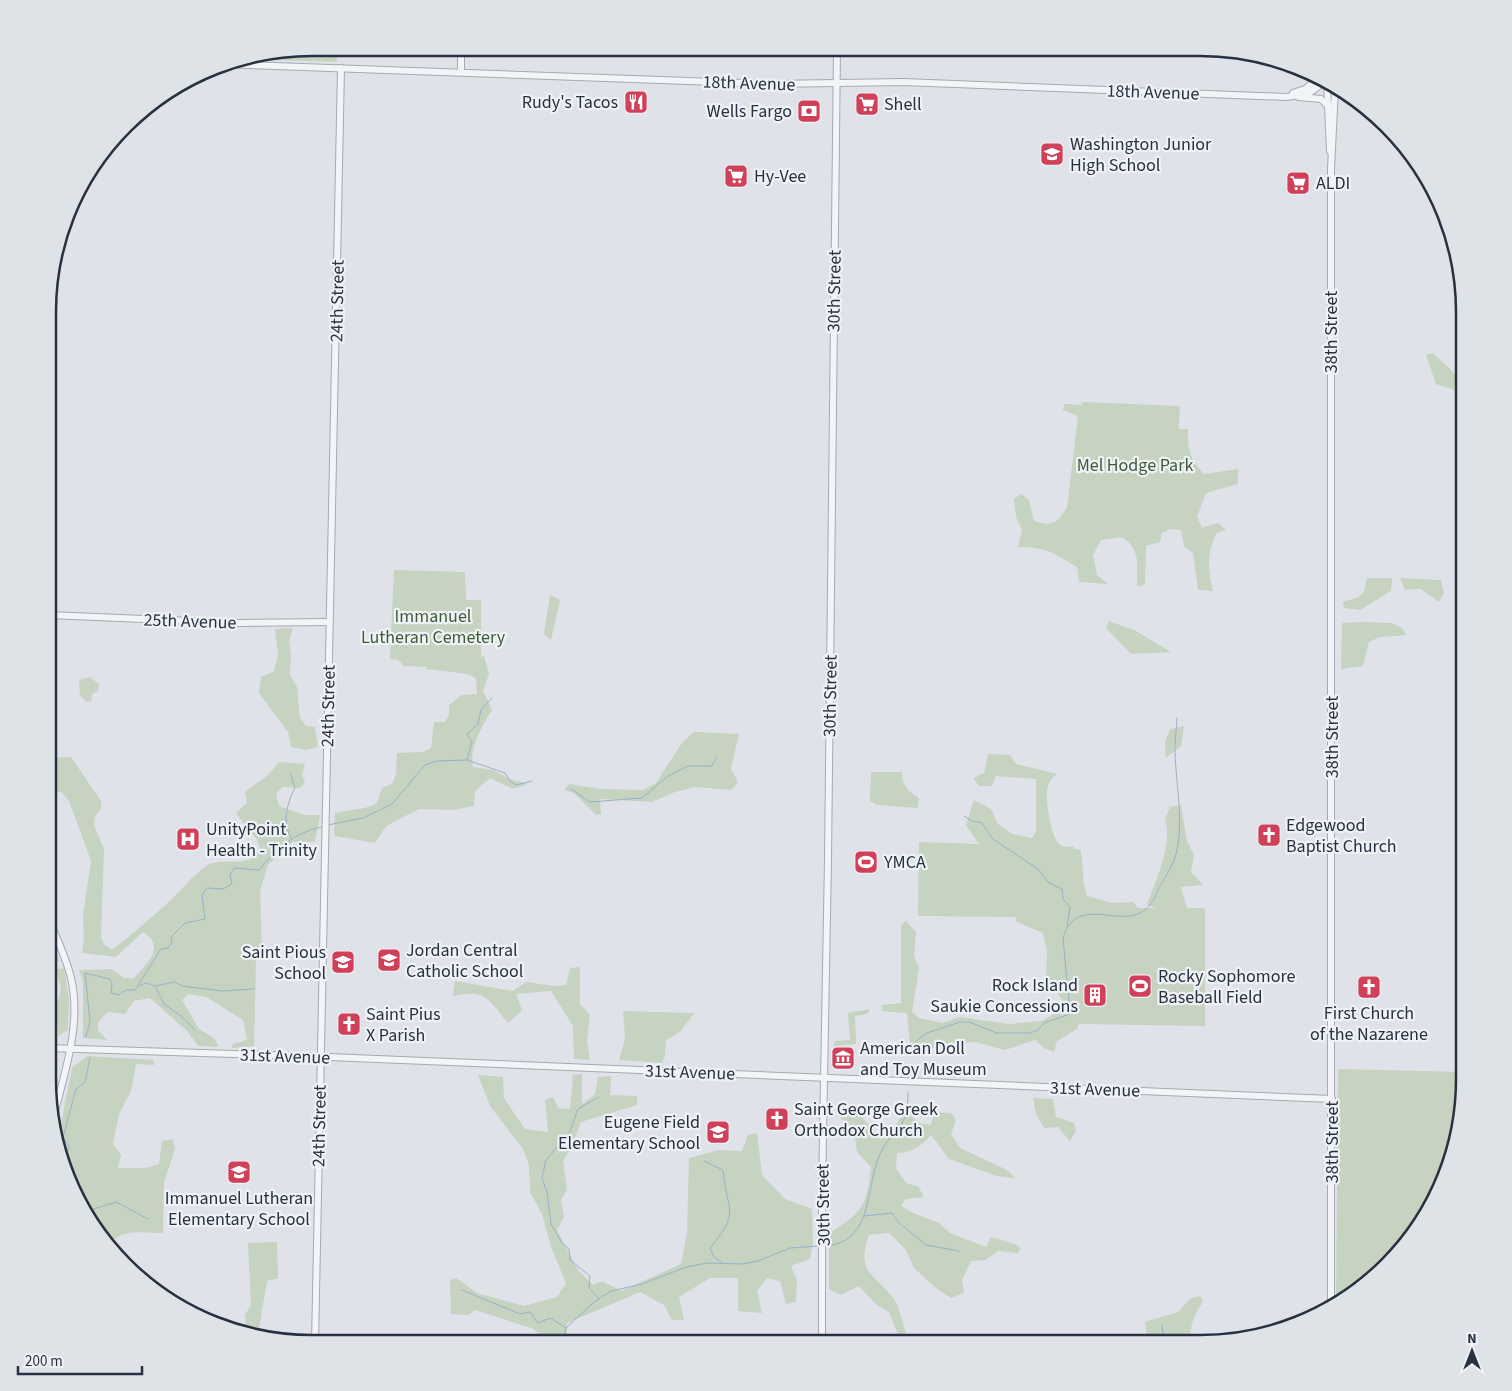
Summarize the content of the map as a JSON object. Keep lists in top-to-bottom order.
{
  "streets": {
    "street": [
      "18th Avenue",
      "30th Street",
      "24th Street",
      "38th Street",
      "25th Avenue",
      "31st Avenue"
    ]
  },
  "crossings": [
    ["18th Avenue", "30th Street"],
    ["18th Avenue", "24th Street"],
    ["30th Street", "31st Avenue"],
    ["24th Street", "25th Avenue"],
    ["24th Street", "31st Avenue"],
    ["38th Street", "31st Avenue"]
  ],
  "parks": ["Mel Hodge Park", "Immanuel Lutheran Cemetery"],
  "places": {
    "restaurant": ["Rudy's Tacos"],
    "supermarket": ["Shell", "Hy-Vee", "ALDI"],
    "bank": ["Wells Fargo"],
    "school or university": [
      "Washington Junior High School",
      "Jordan Central Catholic School",
      "Saint Pious School",
      "Eugene Field Elementary School",
      "Immanuel Lutheran Elementary School"
    ],
    "church": [
      "Edgewood Baptist Church",
      "First Church of the Nazarene",
      "Saint Pius X Parish",
      "Saint George Greek Orthodox Church"
    ],
    "hospital": ["UnityPoint Health - Trinity"],
    "sports": ["YMCA", "Rocky Sophomore Baseball Field"],
    "building": ["Rock Island Saukie Concessions"],
    "museum": ["American Doll and Toy Museum"]
  },
  "scale_bar": "200 m",
  "north": "top"
}
